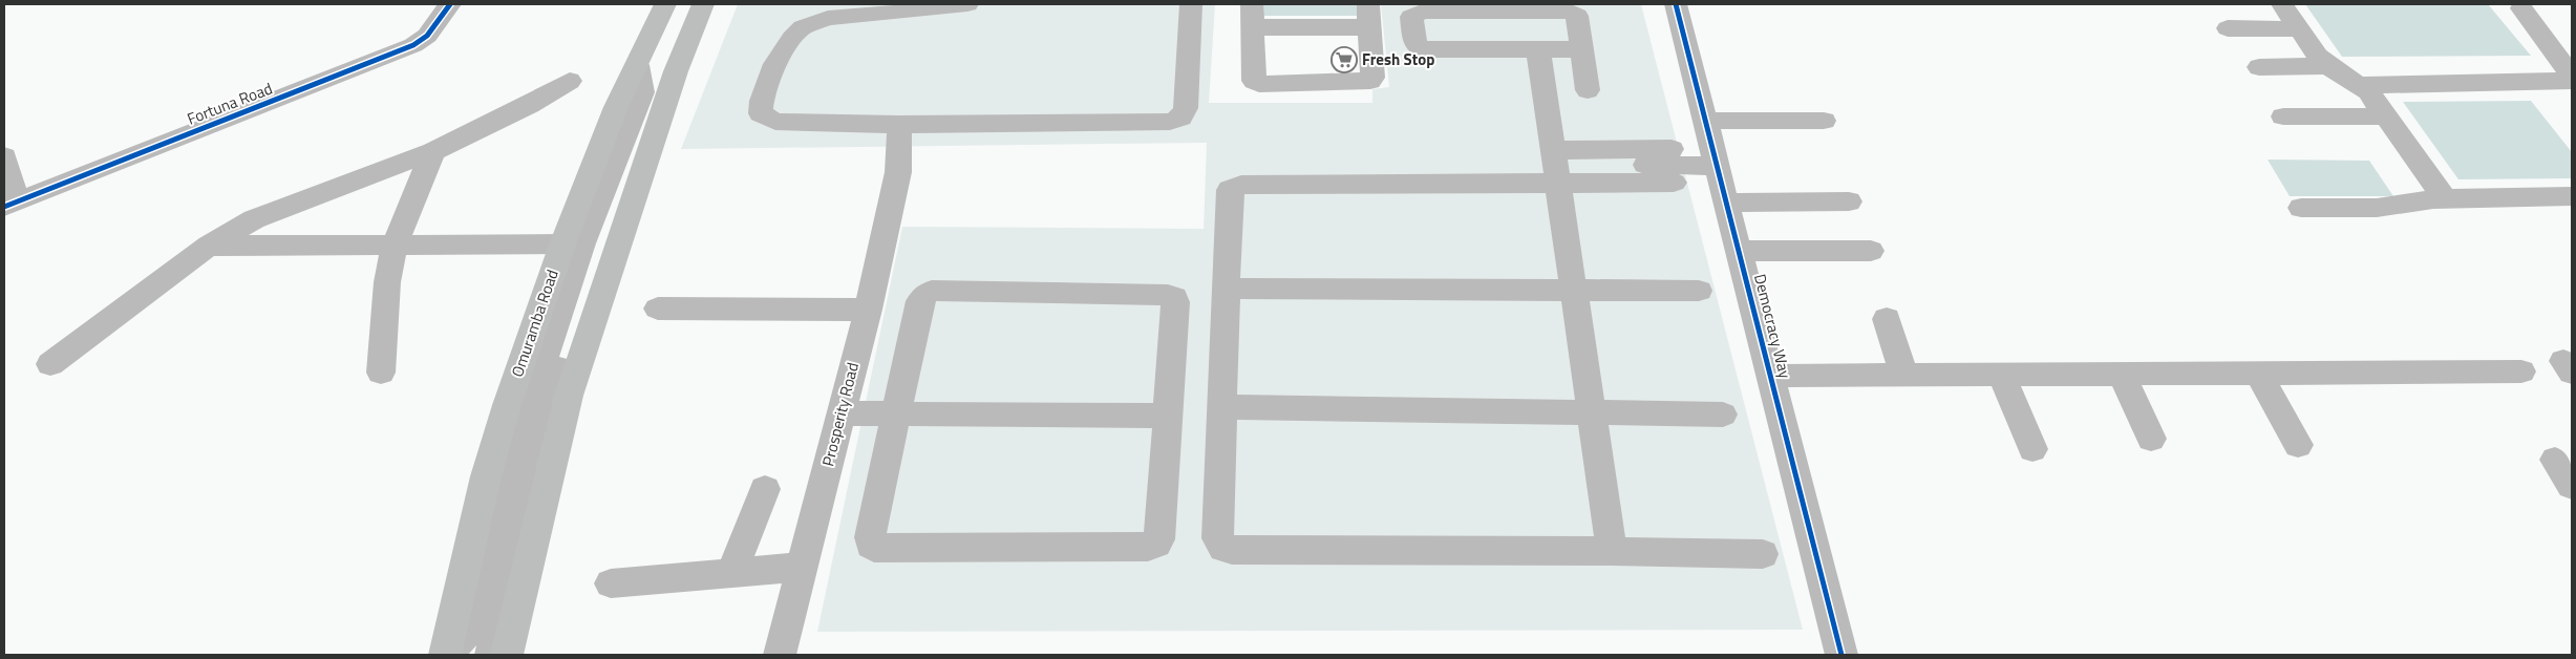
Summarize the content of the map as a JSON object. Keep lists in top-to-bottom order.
{
  "streets": {
    "main road": ["Omuramba Road"],
    "street": ["Fortuna Road", "Democracy Way", "Prosperity Road"]
  },
  "places": {
    "supermarket": ["Fresh Stop"]
  }
}
